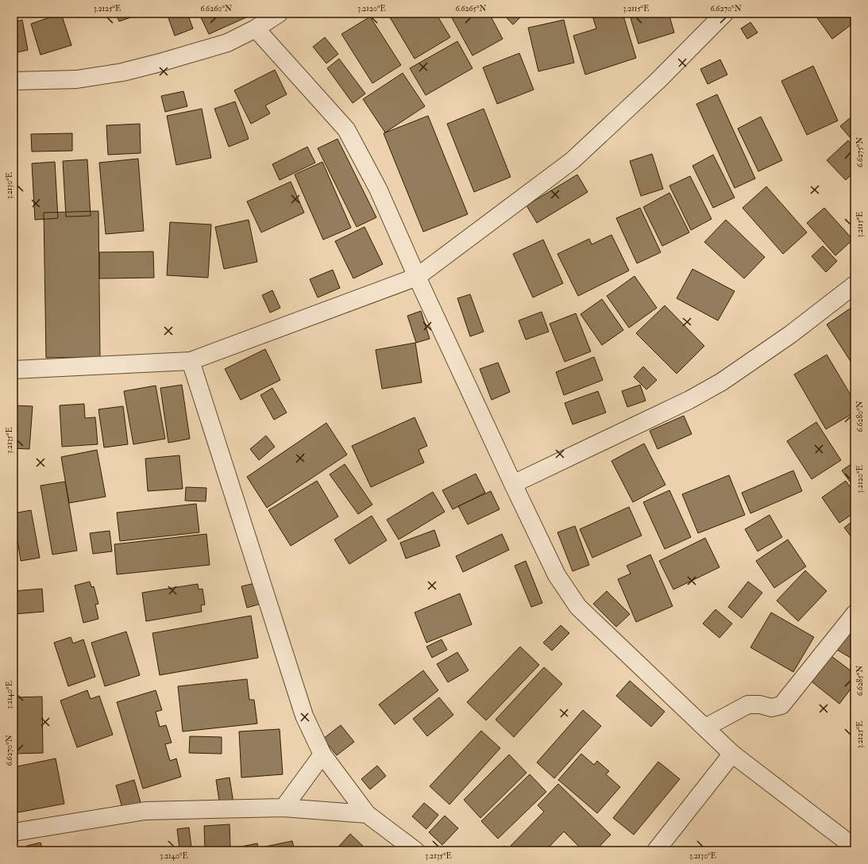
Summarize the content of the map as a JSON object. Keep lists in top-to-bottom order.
{
  "coordinates": [
    "3.2125°E",
    "6.6260°N",
    "3.2120°E",
    "6.6265°N",
    "3.2115°E",
    "6.6270°N",
    "6.6275°N",
    "3.2130°E",
    "6.6280°N",
    "3.2135°E",
    "6.6285°N",
    "3.2140°E"
  ]
}
